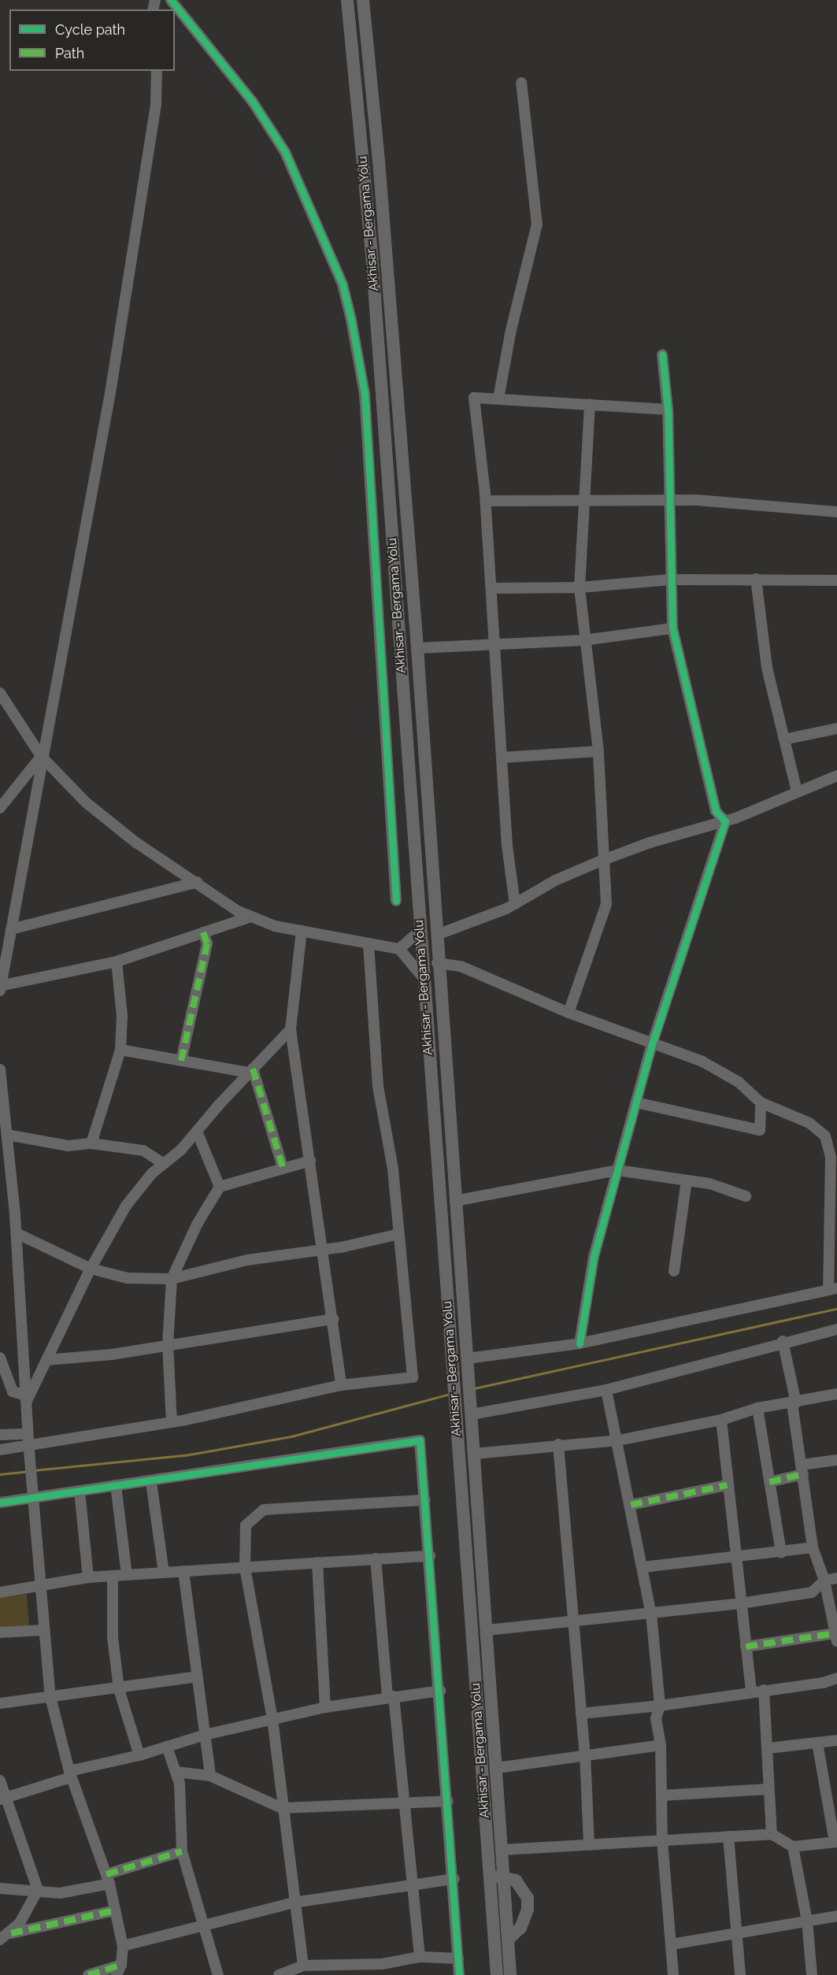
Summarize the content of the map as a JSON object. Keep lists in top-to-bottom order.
{
  "streets": {
    "main road": ["Akhisar - Bergama Yolu"]
  },
  "legend": ["Cycle path", "Path"]
}
